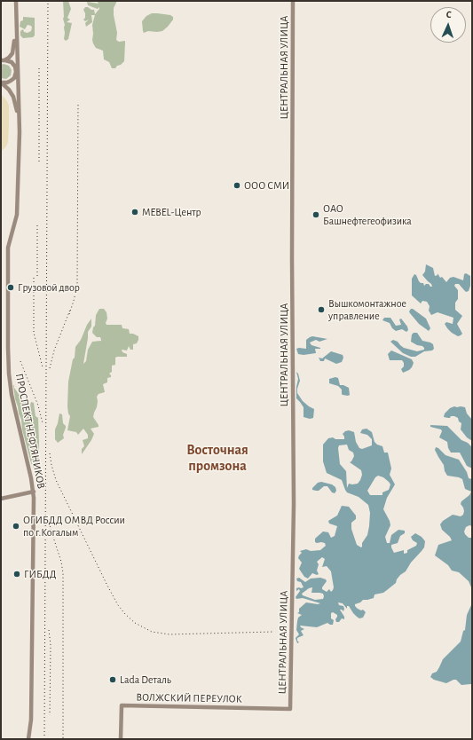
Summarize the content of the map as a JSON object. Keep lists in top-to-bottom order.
{
  "streets": {
    "street": ["ЦЕНТРАЛЬНАЯ УЛИЦА", "ПРОСПЕКТ НЕФТЯНИКОВ", "ВОЛЖСКИЙ ПЕРЕУЛОК"]
  },
  "crossings": [
    ["ЦЕНТРАЛЬНАЯ УЛИЦА", "ВОЛЖСКИЙ ПЕРЕУЛОК"]
  ],
  "districts": ["Восточная промзона"],
  "places": [
    "ООО СМИ",
    "MEBEL-Центр",
    "ОАО Башнефтегеофизика",
    "Грузовой двор",
    "Вышкомонтажное управление",
    "ОГИБДД ОМВД России по г.Когалым",
    "ГИБДД",
    "Lada Dеталь"
  ],
  "north": "top"
}
